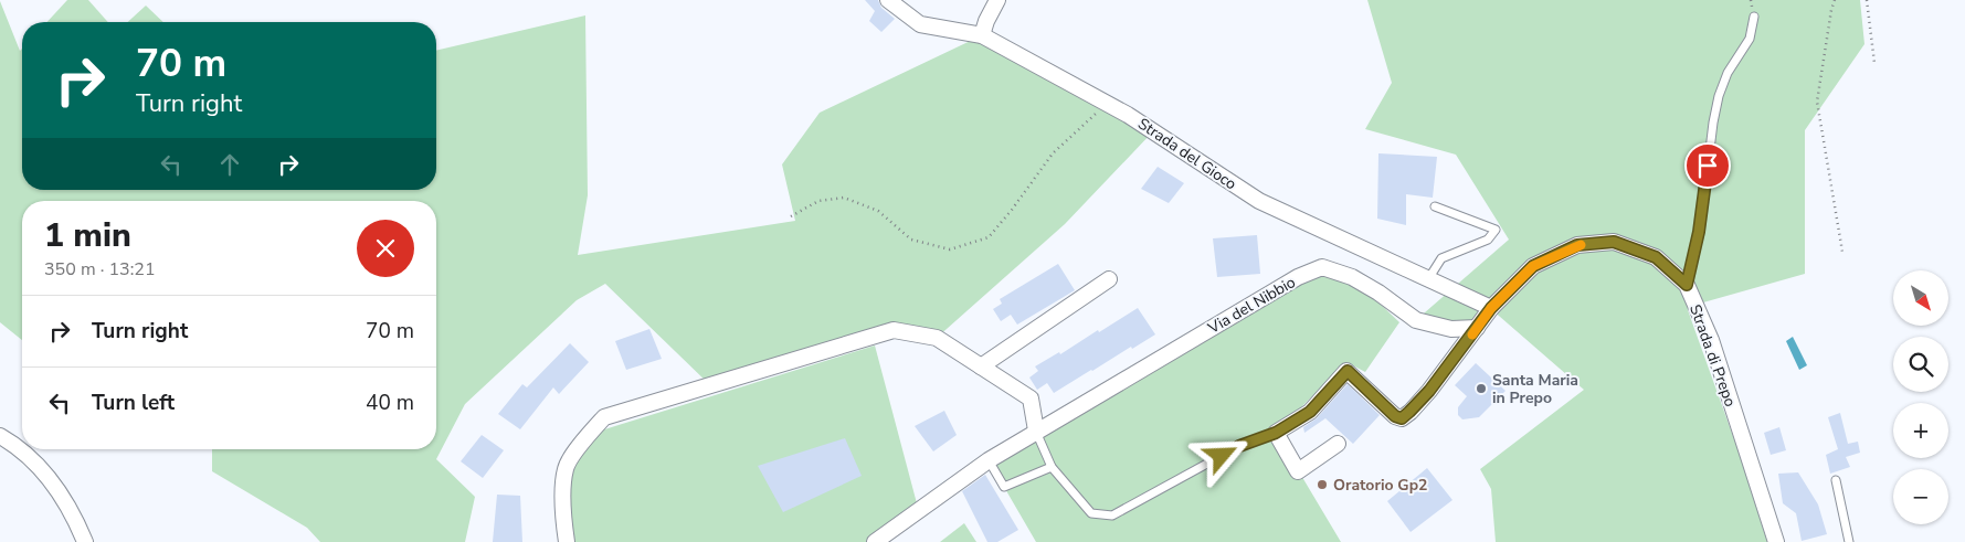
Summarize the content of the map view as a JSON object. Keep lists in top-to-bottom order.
{
  "streets": {
    "street": ["Strada del Gioco", "Via del Nibbio", "Strada di Prepo"]
  },
  "crossings": [
    ["Strada del Gioco", "Strada di Prepo"],
    ["Via del Nibbio", "Strada di Prepo"]
  ],
  "places": ["Santa Maria in Prepo", "Oratorio Gp2"],
  "north": "bottom right",
  "page": {
    "turn": ["70 m", "Turn right"],
    "heading": ["1 min", "350 m · 13:21"],
    "map_buttons": ["+", "−"],
    "list": [
      {
        "name": "Turn right",
        "value": "70 m"
      },
      {
        "name": "Turn left",
        "value": "40 m"
      }
    ]
  }
}
